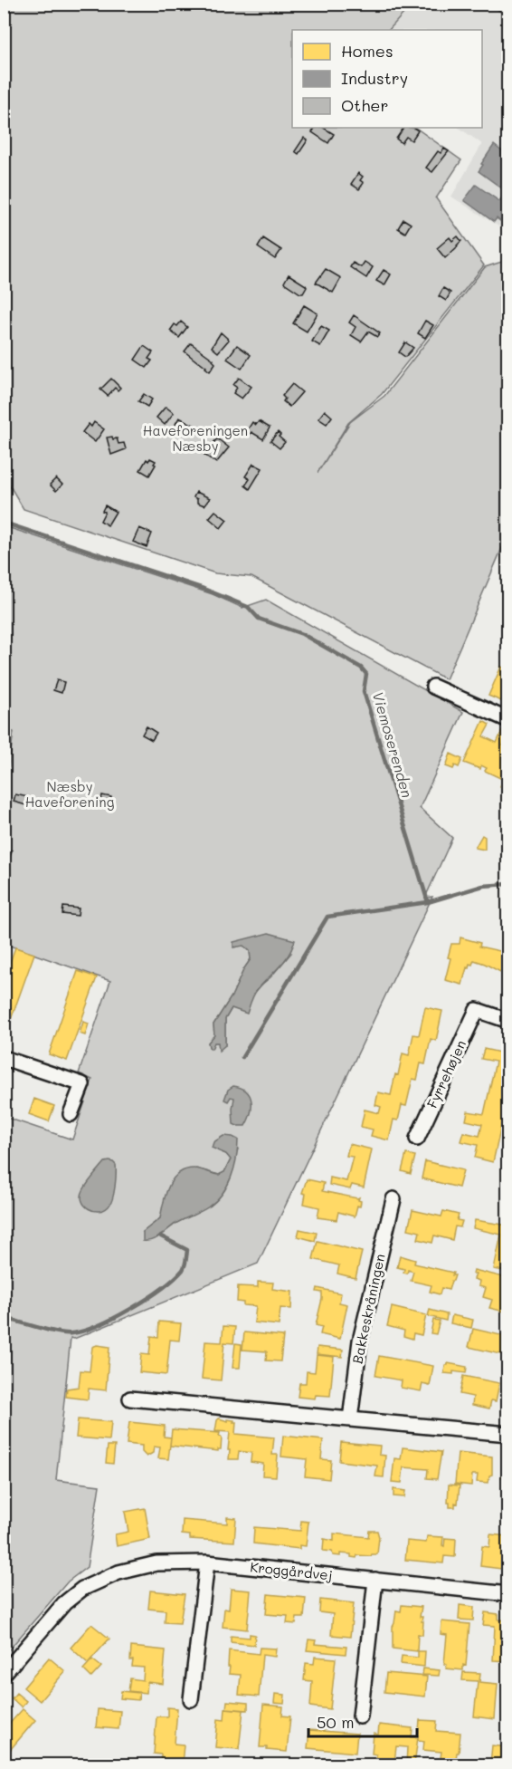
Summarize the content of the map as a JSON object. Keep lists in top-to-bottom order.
{
  "streets": {
    "street": ["Fyrrehøjen", "Bakkeskråningen", "Kroggårdvej"]
  },
  "water": ["Viemoserenden"],
  "parks": ["Haveforeningen Næsby", "Næsby Haveforening"],
  "legend": ["Homes", "Industry", "Other"],
  "scale_bar": "50 m"
}
